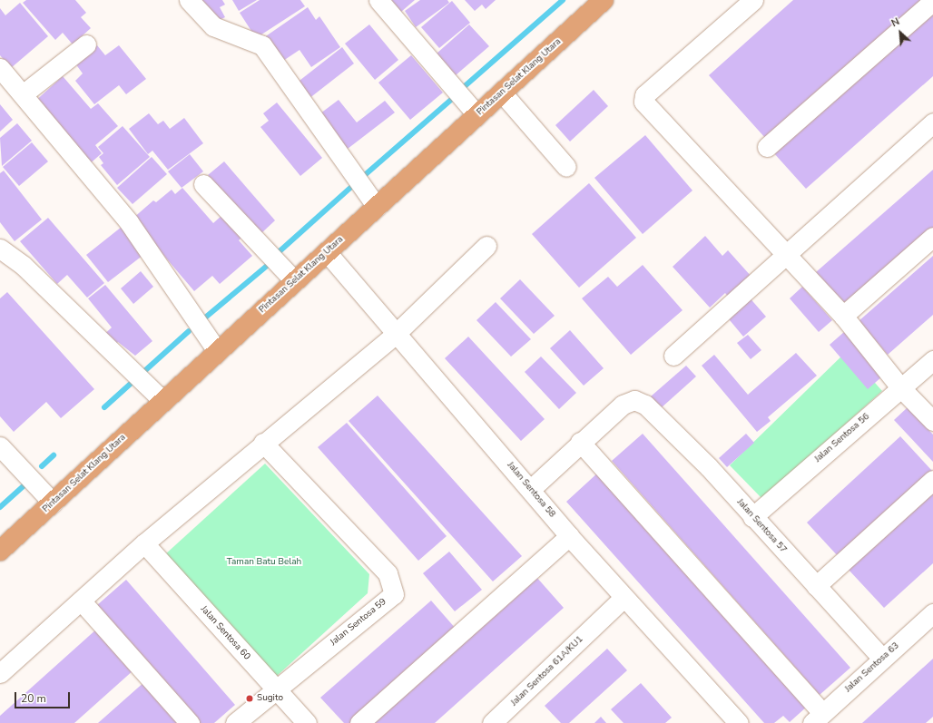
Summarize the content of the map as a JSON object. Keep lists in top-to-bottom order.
{
  "streets": {
    "highway": ["Pintasan Selat Klang Utara"],
    "street": [
      "Jalan Sentosa 56",
      "Jalan Sentosa 58",
      "Jalan Sentosa 57",
      "Jalan Sentosa 59",
      "Jalan Sentosa 60",
      "Jalan Sentosa 63",
      "Jalan Sentosa 61A/KU1"
    ]
  },
  "crossings": [
    ["Pintasan Selat Klang Utara", "Jalan Sentosa 58"],
    ["Jalan Sentosa 56", "Jalan Sentosa 57"],
    ["Jalan Sentosa 58", "Jalan Sentosa 61A/KU1"],
    ["Jalan Sentosa 57", "Jalan Sentosa 63"],
    ["Jalan Sentosa 59", "Jalan Sentosa 60"]
  ],
  "parks": ["Taman Batu Belah"],
  "places": ["Sugito"],
  "scale_bar": "20 m",
  "north": "top left"
}
